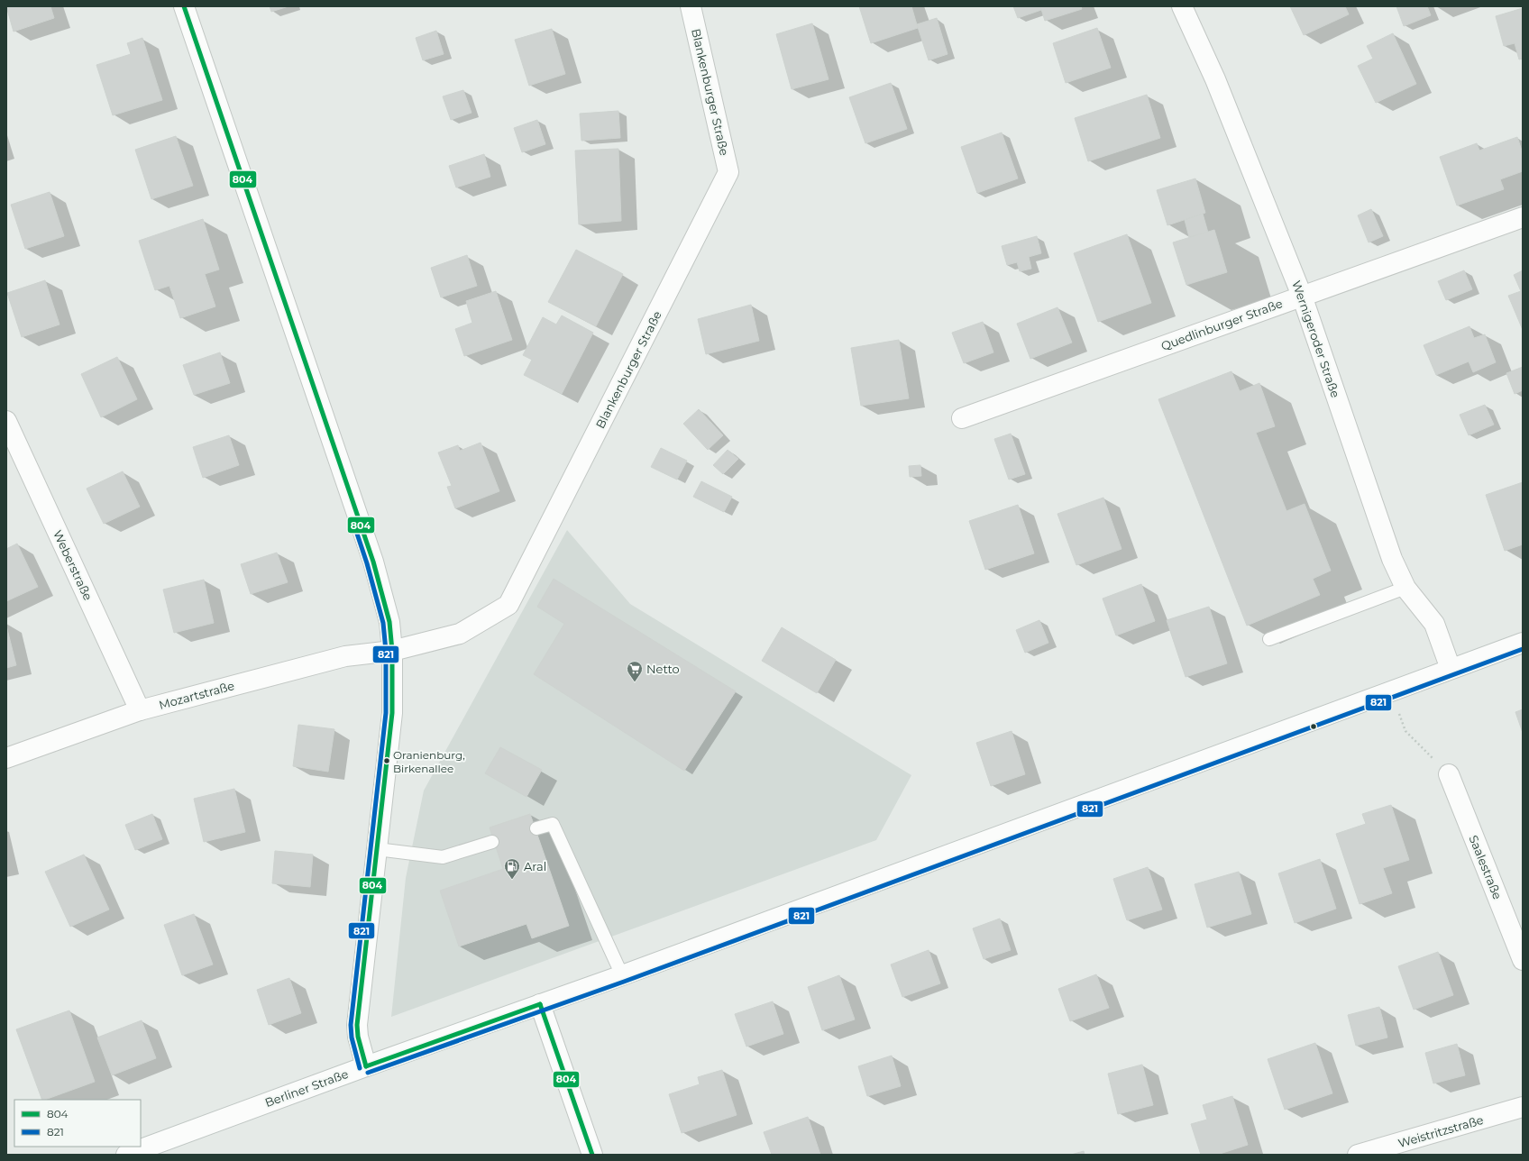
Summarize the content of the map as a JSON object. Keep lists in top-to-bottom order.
{
  "streets": {
    "street": [
      "Blankenburger Straße",
      "Quedlinburger Straße",
      "Wernigeroder Straße",
      "Weberstraße",
      "Mozartstraße",
      "Saalestraße",
      "Berliner Straße",
      "Weistritzstraße"
    ]
  },
  "crossings": [
    ["Blankenburger Straße", "Mozartstraße"],
    ["Quedlinburger Straße", "Wernigeroder Straße"],
    ["Wernigeroder Straße", "Berliner Straße"],
    ["Weberstraße", "Mozartstraße"]
  ],
  "places": {
    "supermarket": ["Netto"],
    "other": ["Oranienburg, Birkenallee"],
    "fuel station": ["Aral"]
  },
  "lines": ["transit line 804", "transit line 821"],
  "legend": ["804", "821"]
}
